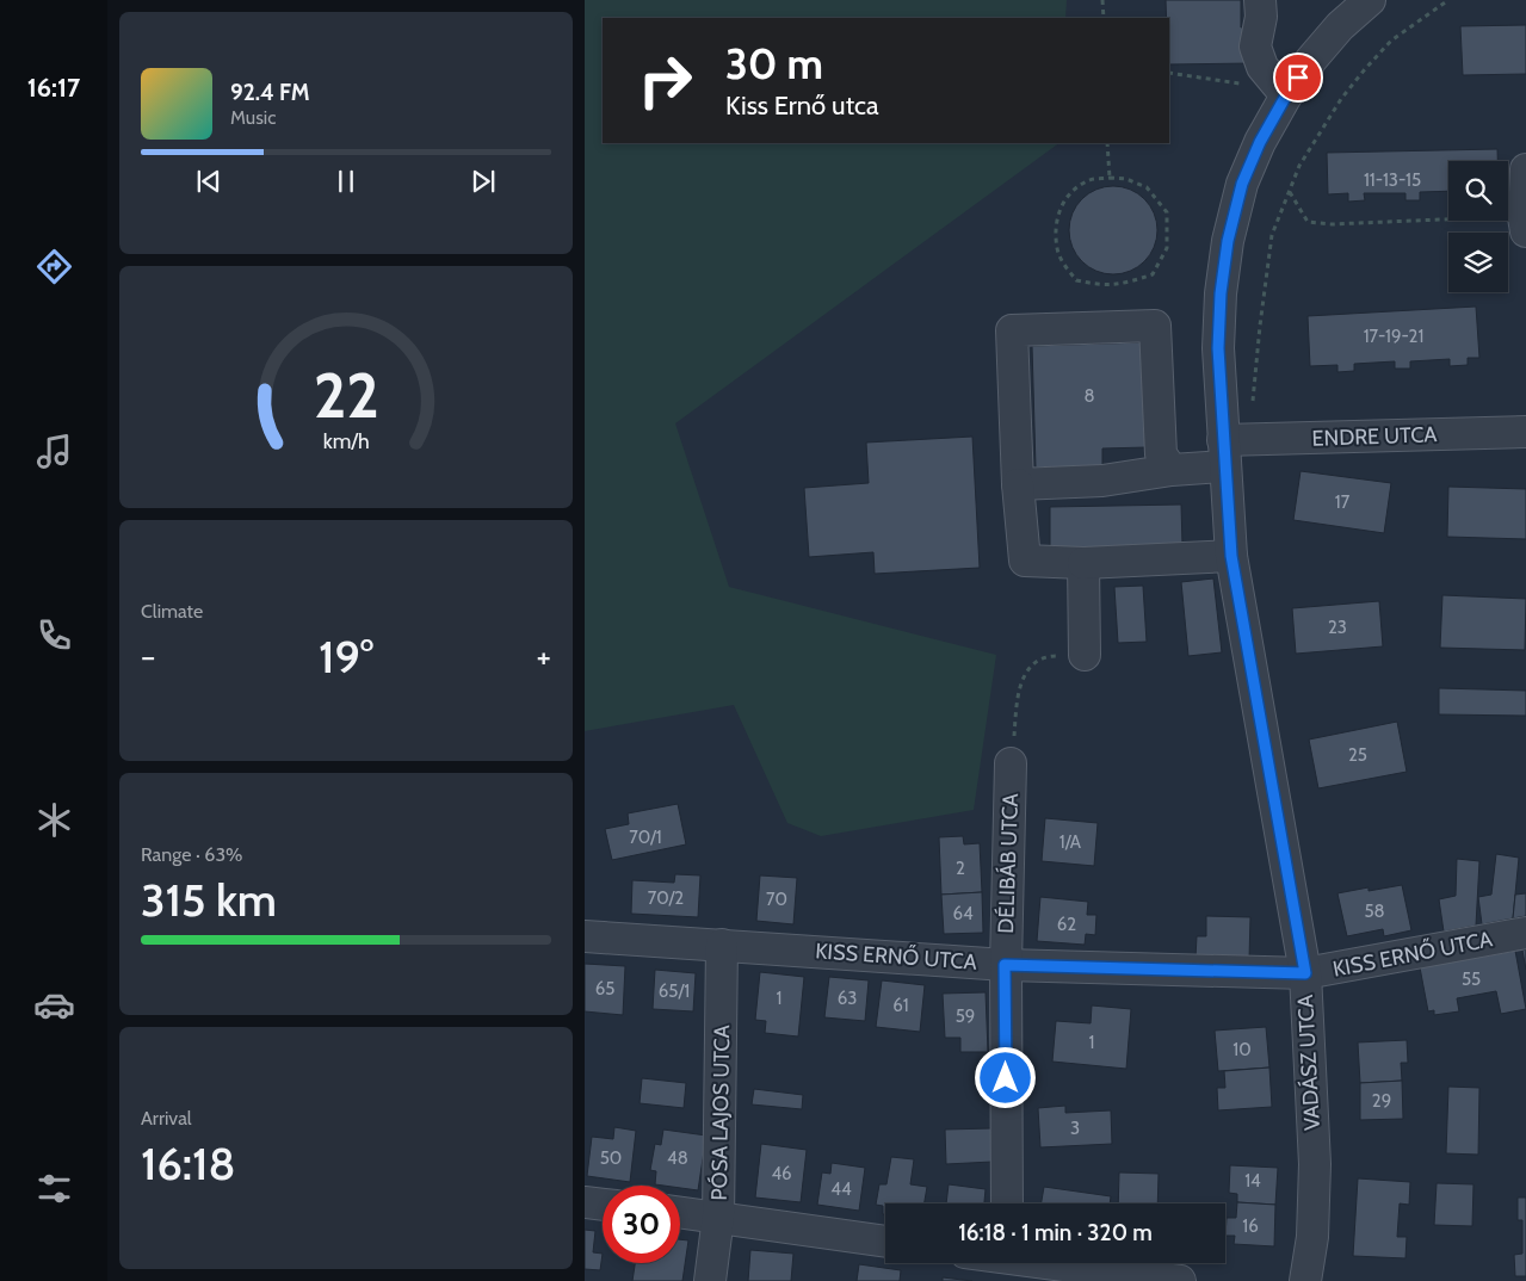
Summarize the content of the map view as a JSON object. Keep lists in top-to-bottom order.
{
  "streets": {
    "street": [
      "ENDRE UTCA",
      "DÉLIBÁB UTCA",
      "KISS ERNŐ UTCA",
      "VADÁSZ UTCA",
      "PÓSA LAJOS UTCA"
    ]
  },
  "crossings": [
    ["ENDRE UTCA", "VADÁSZ UTCA"],
    ["DÉLIBÁB UTCA", "KISS ERNŐ UTCA"],
    ["KISS ERNŐ UTCA", "VADÁSZ UTCA"],
    ["KISS ERNŐ UTCA", "PÓSA LAJOS UTCA"]
  ],
  "house_numbers": [
    "11-13-15",
    "17-19-21",
    "8",
    "17",
    "23",
    "25",
    "70/1",
    "1/A",
    "2",
    "70/2",
    "70",
    "58",
    "64",
    "62",
    "55",
    "65",
    "65/1",
    "1",
    "63",
    "61",
    "59",
    "1",
    "10",
    "29",
    "3",
    "50",
    "48",
    "46",
    "14",
    "44",
    "16"
  ],
  "page": {
    "tabs": "16:17",
    "turn": ["30 m", "Kiss Ernő utca"],
    "song": ["92.4 FM", "Music"],
    "tile": [
      "Climate",
      ["Range · 63%", "315 km"],
      ["Arrival", "16:18"]
    ],
    "heat": ["−", "19°", "+"],
    "limit": "30",
    "trip": "16:18 · 1 min · 320 m",
    "gauge": ["22", "km/h"]
  }
}
